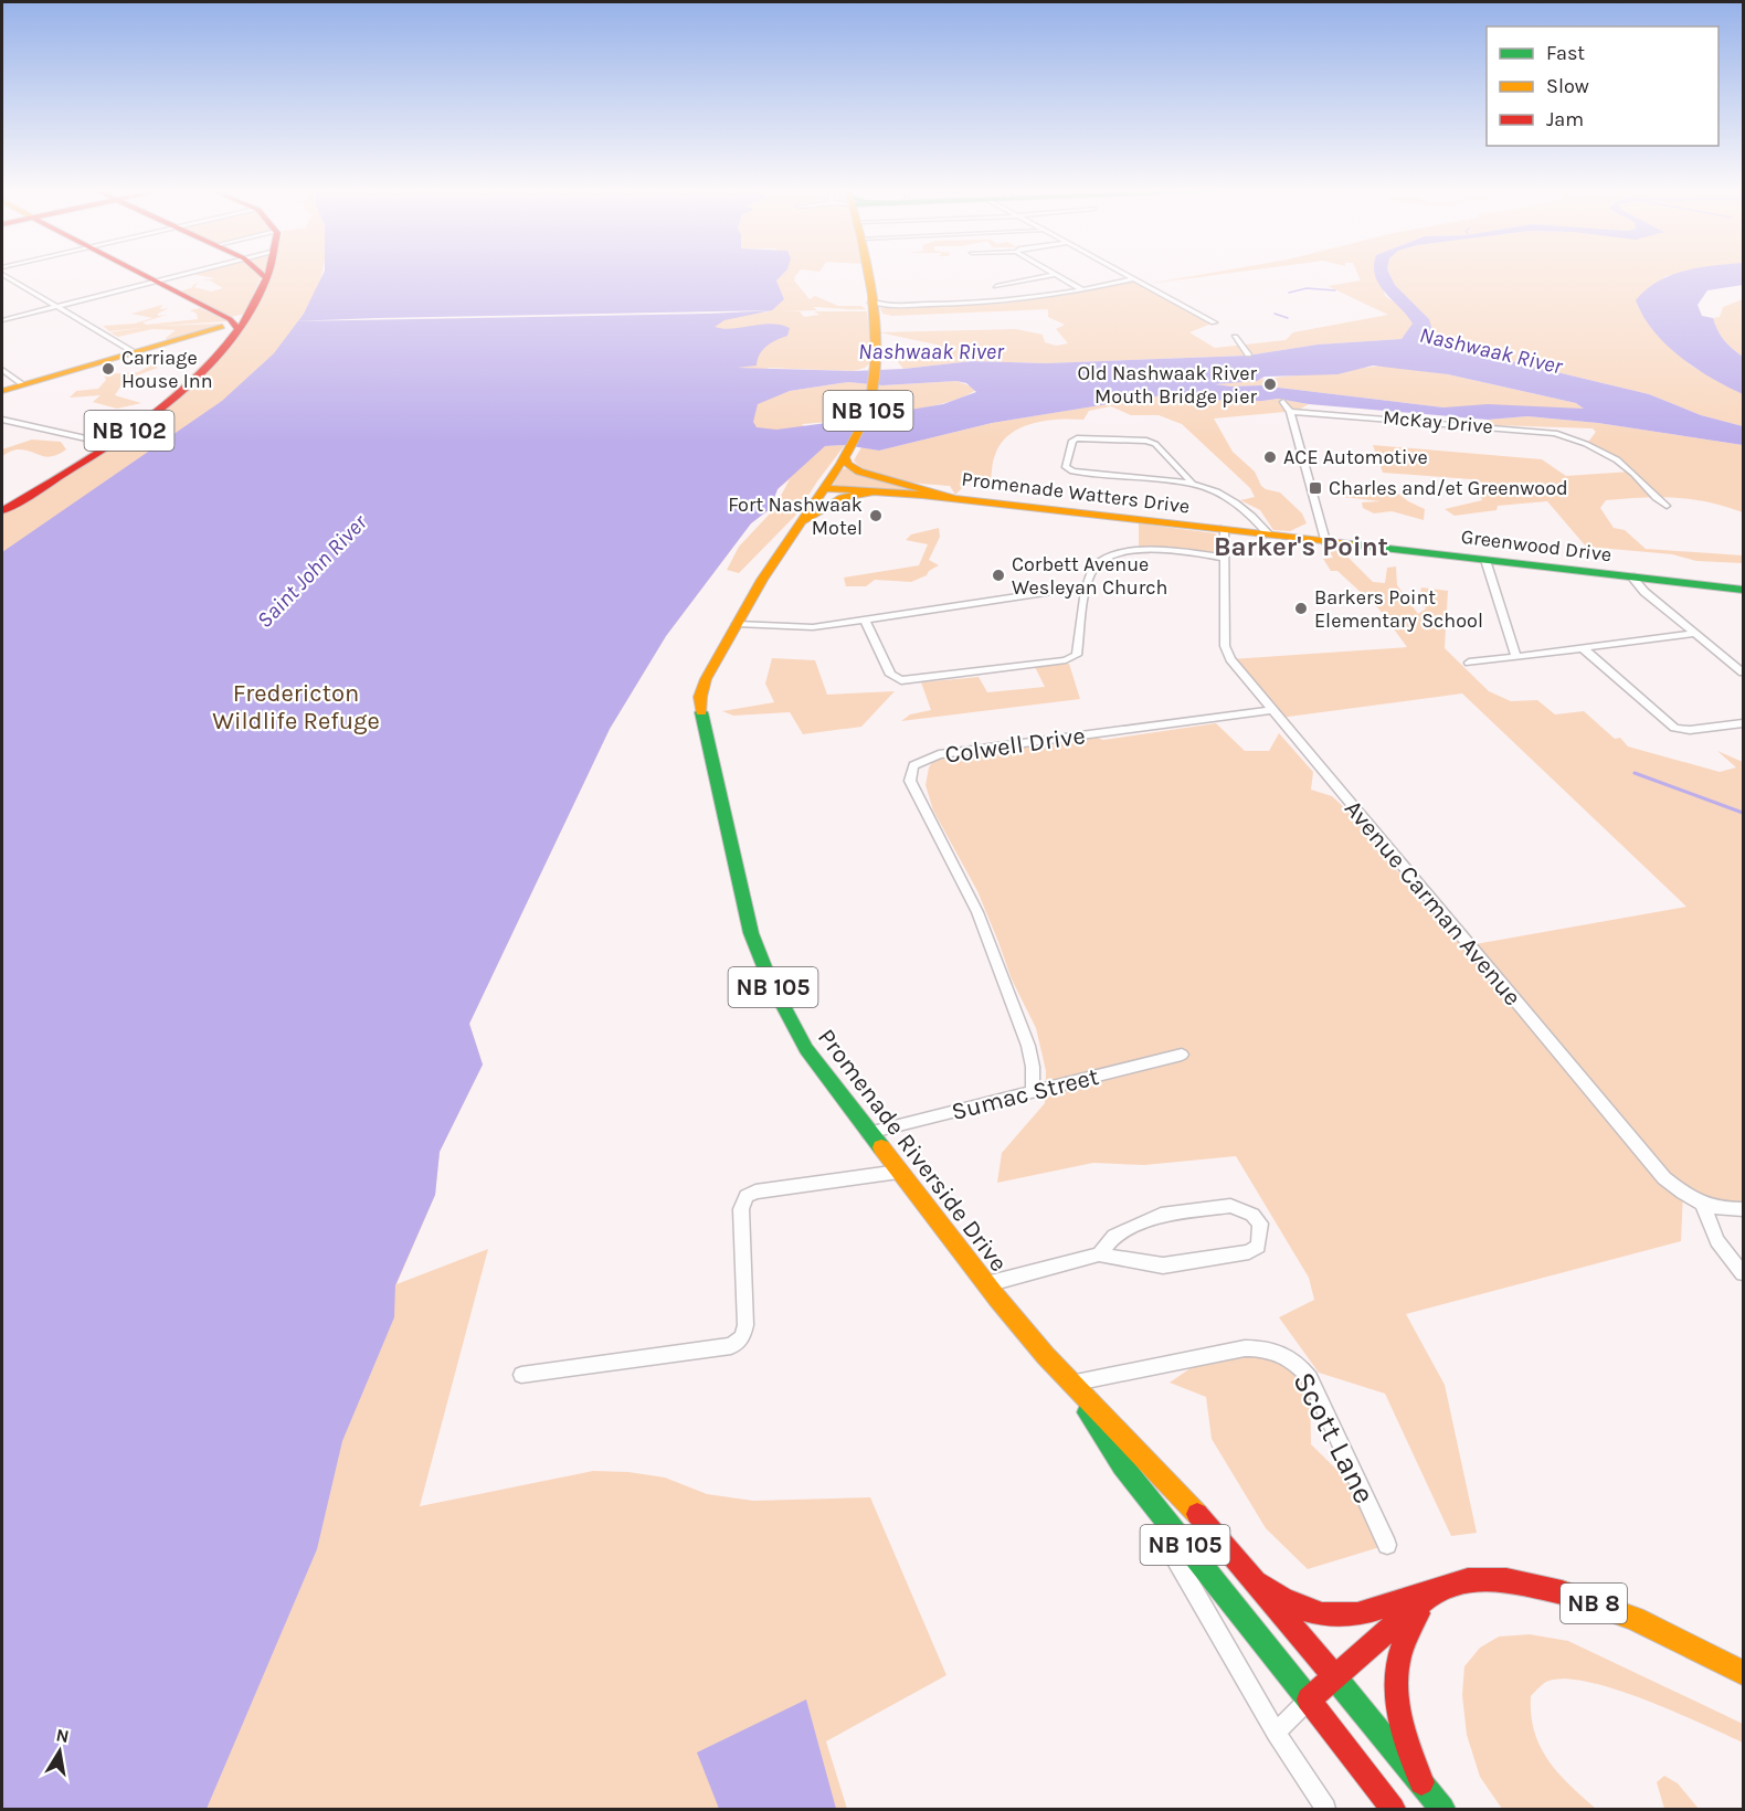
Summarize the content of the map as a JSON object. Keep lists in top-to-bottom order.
{
  "streets": {
    "main road": [
      "NB 105",
      "NB 102",
      "Promenade Watters Drive",
      "Greenwood Drive",
      "Promenade Riverside Drive",
      "NB 8"
    ],
    "street": [
      "McKay Drive",
      "Colwell Drive",
      "Avenue Carman Avenue",
      "Sumac Street",
      "Scott Lane"
    ]
  },
  "crossings": [
    ["NB 105", "Promenade Watters Drive"],
    ["NB 105", "Promenade Riverside Drive"],
    ["Promenade Watters Drive", "Greenwood Drive"],
    ["Promenade Watters Drive", "Avenue Carman Avenue"],
    ["Promenade Watters Drive", "Promenade Riverside Drive"],
    ["Colwell Drive", "Avenue Carman Avenue"],
    ["Colwell Drive", "Sumac Street"],
    ["Sumac Street", "Promenade Riverside Drive"],
    ["Promenade Riverside Drive", "Scott Lane"],
    ["Promenade Riverside Drive", "NB 8"]
  ],
  "districts": ["Barker's Point"],
  "water": ["Nashwaak River", "Saint John River"],
  "parks": ["Fredericton Wildlife Refuge"],
  "places": {
    "other": [
      "Carriage House Inn",
      "Old Nashwaak River Mouth Bridge pier",
      "ACE Automotive",
      "Fort Nashwaak Motel",
      "Corbett Avenue Wesleyan Church",
      "Barkers Point Elementary School"
    ],
    "transit": ["Charles and/et Greenwood"]
  },
  "legend": ["Fast", "Slow", "Jam"],
  "north": "top"
}
